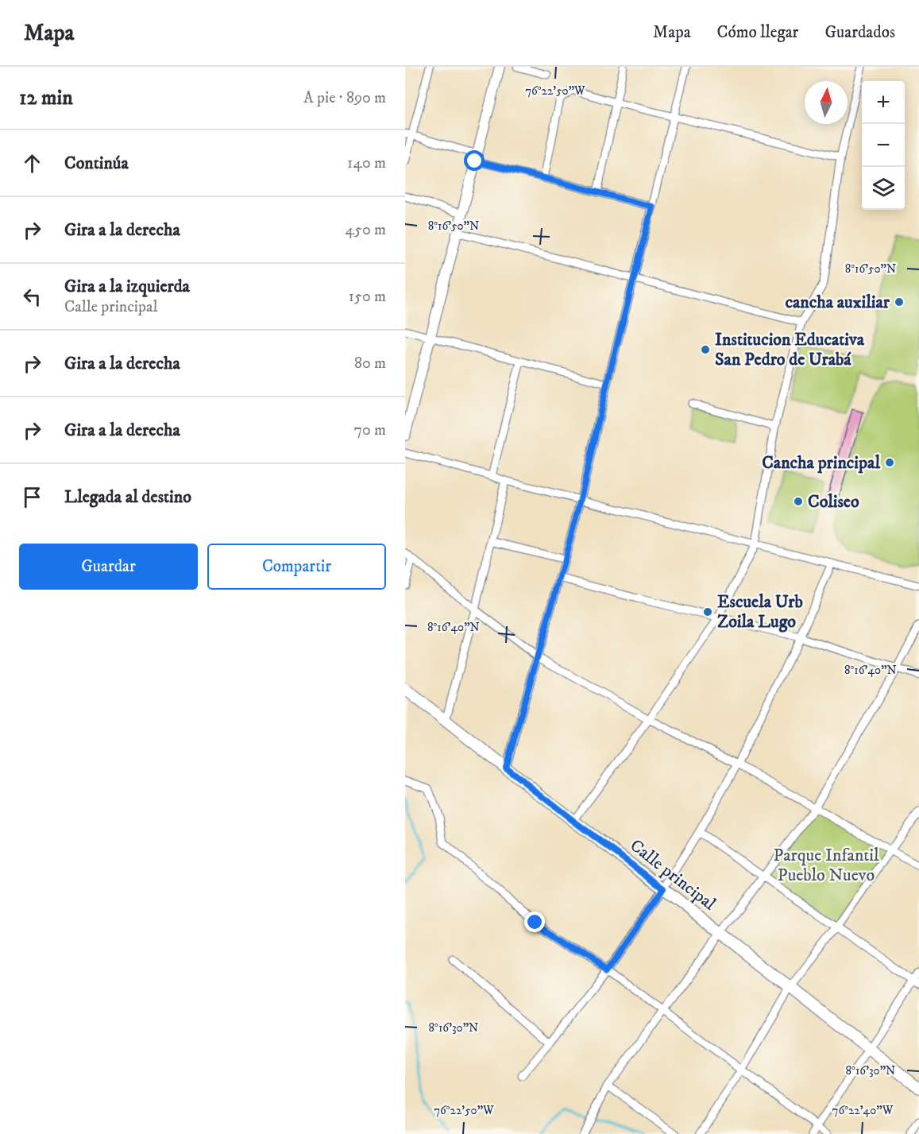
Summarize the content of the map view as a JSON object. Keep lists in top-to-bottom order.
{
  "streets": {
    "main road": ["Calle principal"]
  },
  "parks": ["Parque Infantil Pueblo Nuevo"],
  "places": [
    "cancha auxiliar",
    "Institucion Educativa San Pedro de Urabá",
    "Cancha principal",
    "Coliseo",
    "Escuela Urb Zoila Lugo"
  ],
  "north": "top",
  "page": {
    "header": "Mapa",
    "nav": ["Mapa", "Cómo llegar", "Guardados"],
    "heading": ["12 min", "A pie · 890 m"],
    "map_buttons": ["+", "−"],
    "list": [
      ["Continúa", "140 m"],
      ["Gira a la derecha", "450 m"],
      ["Gira a la izquierda", "Calle principal", "150 m"],
      ["Gira a la derecha", "80 m"],
      ["Gira a la derecha", "70 m"],
      "Llegada al destino"
    ],
    "buttons": ["Guardar", "Compartir"]
  },
  "coordinates": [
    "76°22'50\"W",
    "8°16'50\"N",
    "8°16'40\"N",
    "8°16'30\"N",
    "76°22'40\"W"
  ]
}
